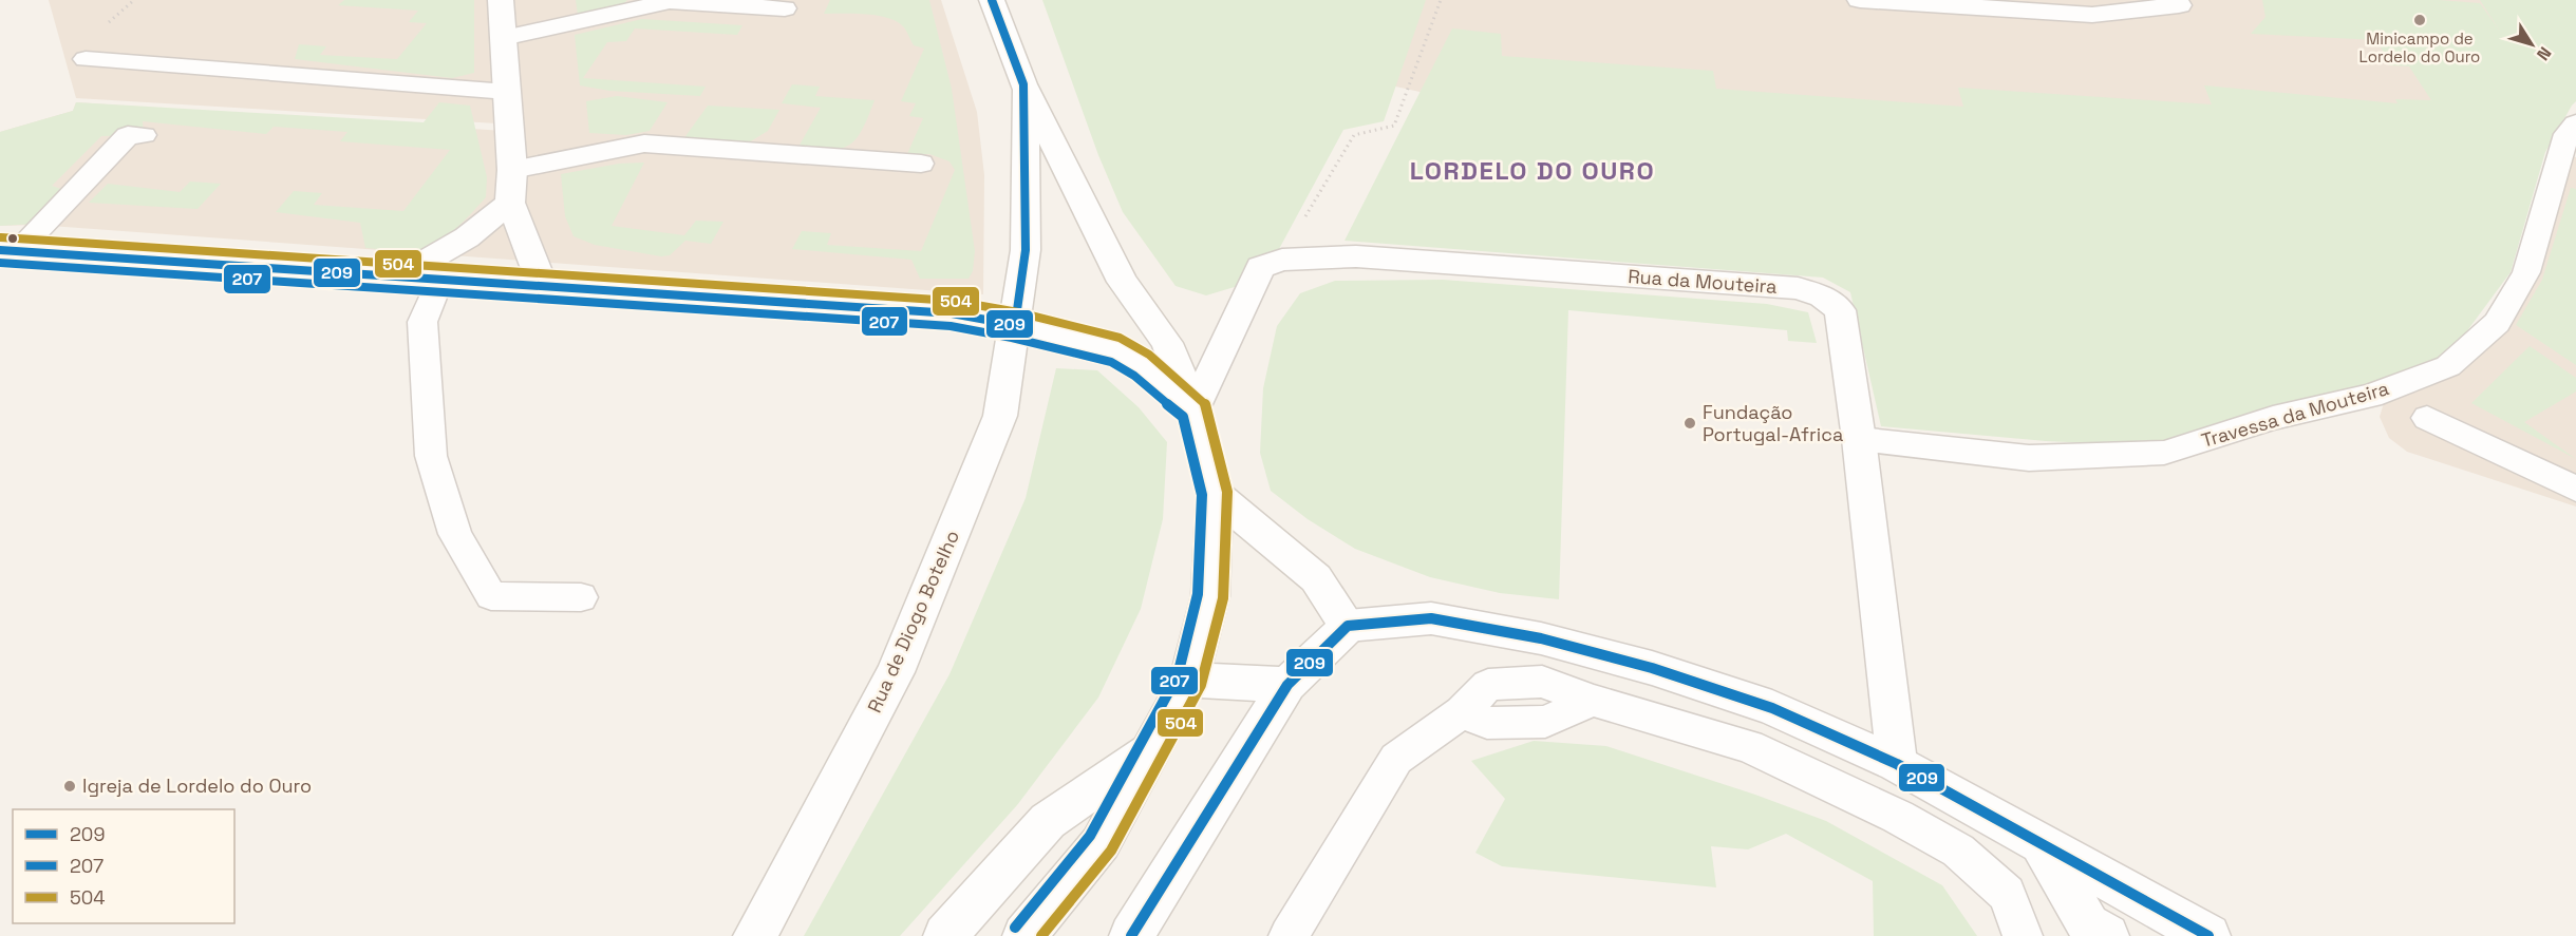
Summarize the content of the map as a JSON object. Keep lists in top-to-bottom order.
{
  "streets": {
    "street": ["Rua da Mouteira", "Rua de Diogo Botelho"],
    "lane": ["Travessa da Mouteira"]
  },
  "crossings": [
    ["Rua da Mouteira", "Travessa da Mouteira"],
    ["Rua da Mouteira", "Rua de Diogo Botelho"]
  ],
  "districts": ["LORDELO DO OURO"],
  "places": ["Minicampo de Lordelo do Ouro", "Fundação Portugal-Africa", "Igreja de Lordelo do Ouro"],
  "lines": ["transit line 209", "transit line 504", "transit line 207"],
  "legend": ["209", "207", "504"],
  "north": "bottom right"
}
